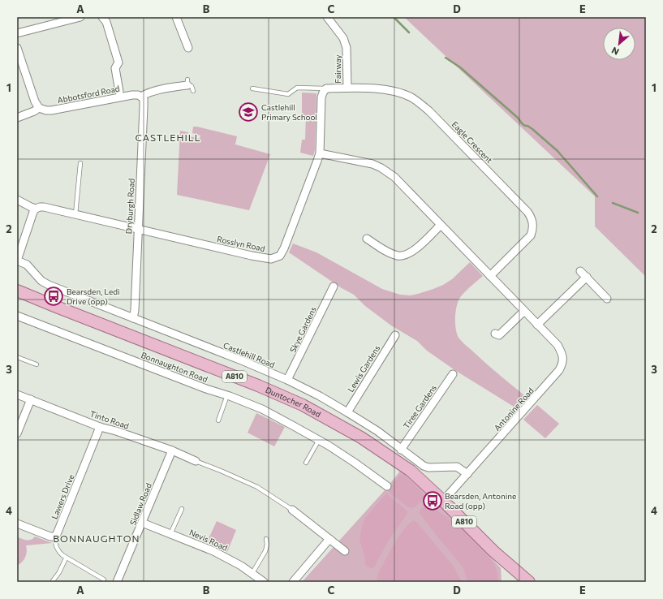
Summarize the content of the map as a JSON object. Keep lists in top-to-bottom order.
{
  "streets": {
    "main road": ["A810", "Duntocher Road"],
    "street": [
      "Fairway",
      "Abbotsford Road",
      "Eagle Crescent",
      "Dryburgh Road",
      "Rosslyn Road",
      "Skye Gardens",
      "Castlehill Road",
      "Bonnaughton Road",
      "Lewis Gardens",
      "Tiree Gardens",
      "Antonine Road",
      "Tinto Road",
      "Lawers Drive",
      "Sidlaw Road",
      "Nevis Road"
    ]
  },
  "crossings": [
    ["Fairway", "Eagle Crescent"],
    ["Abbotsford Road", "Dryburgh Road"],
    ["Eagle Crescent", "Rosslyn Road"],
    ["Eagle Crescent", "Antonine Road"],
    ["Dryburgh Road", "Rosslyn Road"],
    ["Dryburgh Road", "Castlehill Road"],
    ["Rosslyn Road", "Antonine Road"],
    ["Skye Gardens", "Castlehill Road"],
    ["Castlehill Road", "Lewis Gardens"],
    ["Castlehill Road", "Tiree Gardens"],
    ["Castlehill Road", "Antonine Road"],
    ["Duntocher Road", "Antonine Road"],
    ["Tinto Road", "Lawers Drive"],
    ["Tinto Road", "Sidlaw Road"],
    ["Sidlaw Road", "Nevis Road"]
  ],
  "districts": ["CASTLEHILL", "BONNAUGHTON"],
  "places": {
    "school or university": ["Castlehill Primary School"],
    "bus stop": ["Bearsden, Ledi Drive (opp)", "Bearsden, Antonine Road (opp)"]
  },
  "north": "bottom left",
  "grid": {
    "columns": [
      "A",
      "B",
      "C",
      "D",
      "E"
    ],
    "rows": [
      "1",
      "2",
      "3",
      "4"
    ]
  }
}
